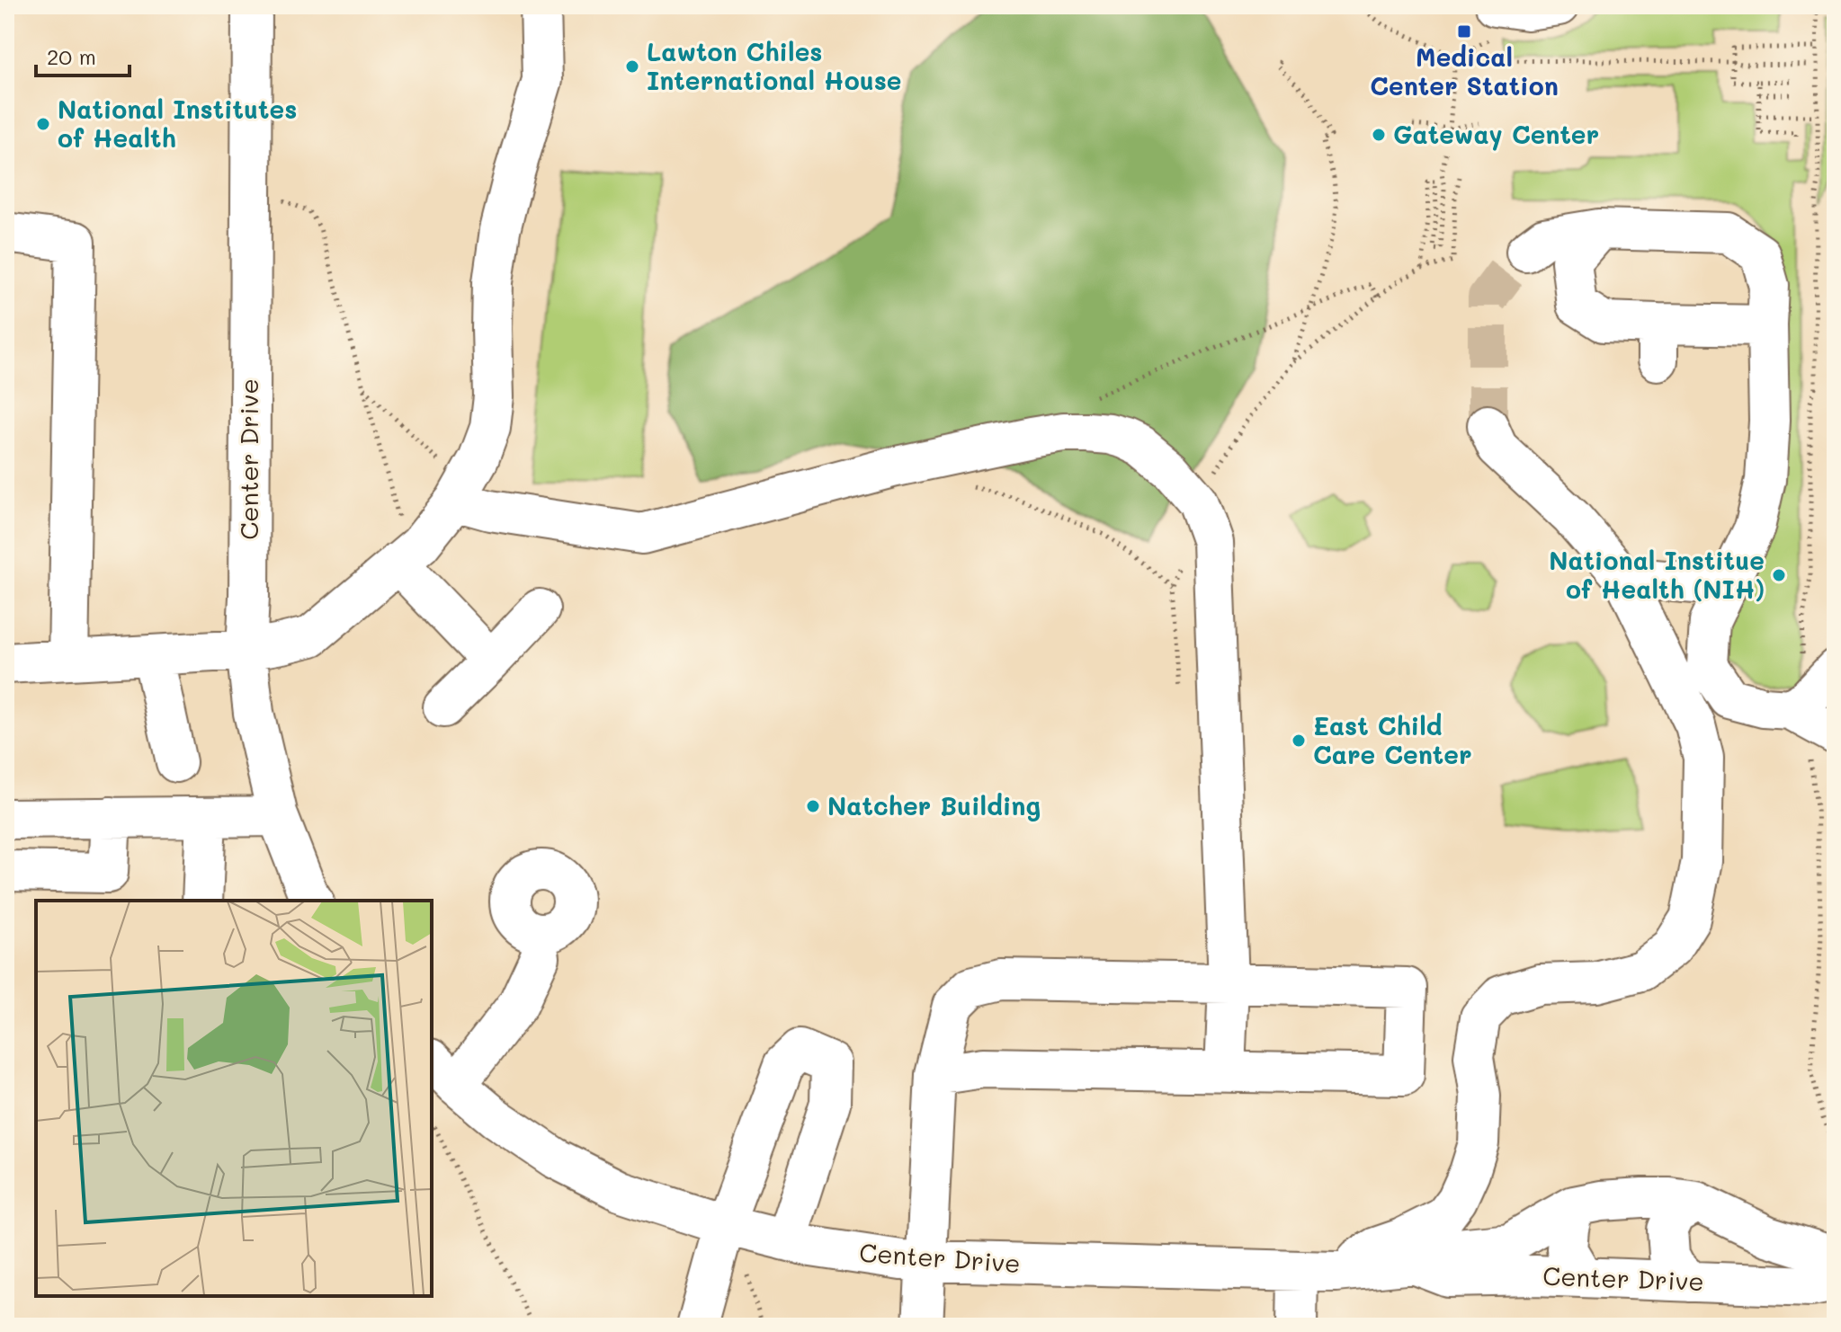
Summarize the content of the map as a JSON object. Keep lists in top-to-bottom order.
{
  "streets": {
    "street": ["Center Drive"]
  },
  "places": {
    "transit": ["Medical Center Station"],
    "other": [
      "Lawton Chiles International House",
      "National Institutes of Health",
      "Gateway Center",
      "National Institue of Health (NIH)",
      "East Child Care Center",
      "Natcher Building"
    ]
  },
  "scale_bar": "20 m"
}
